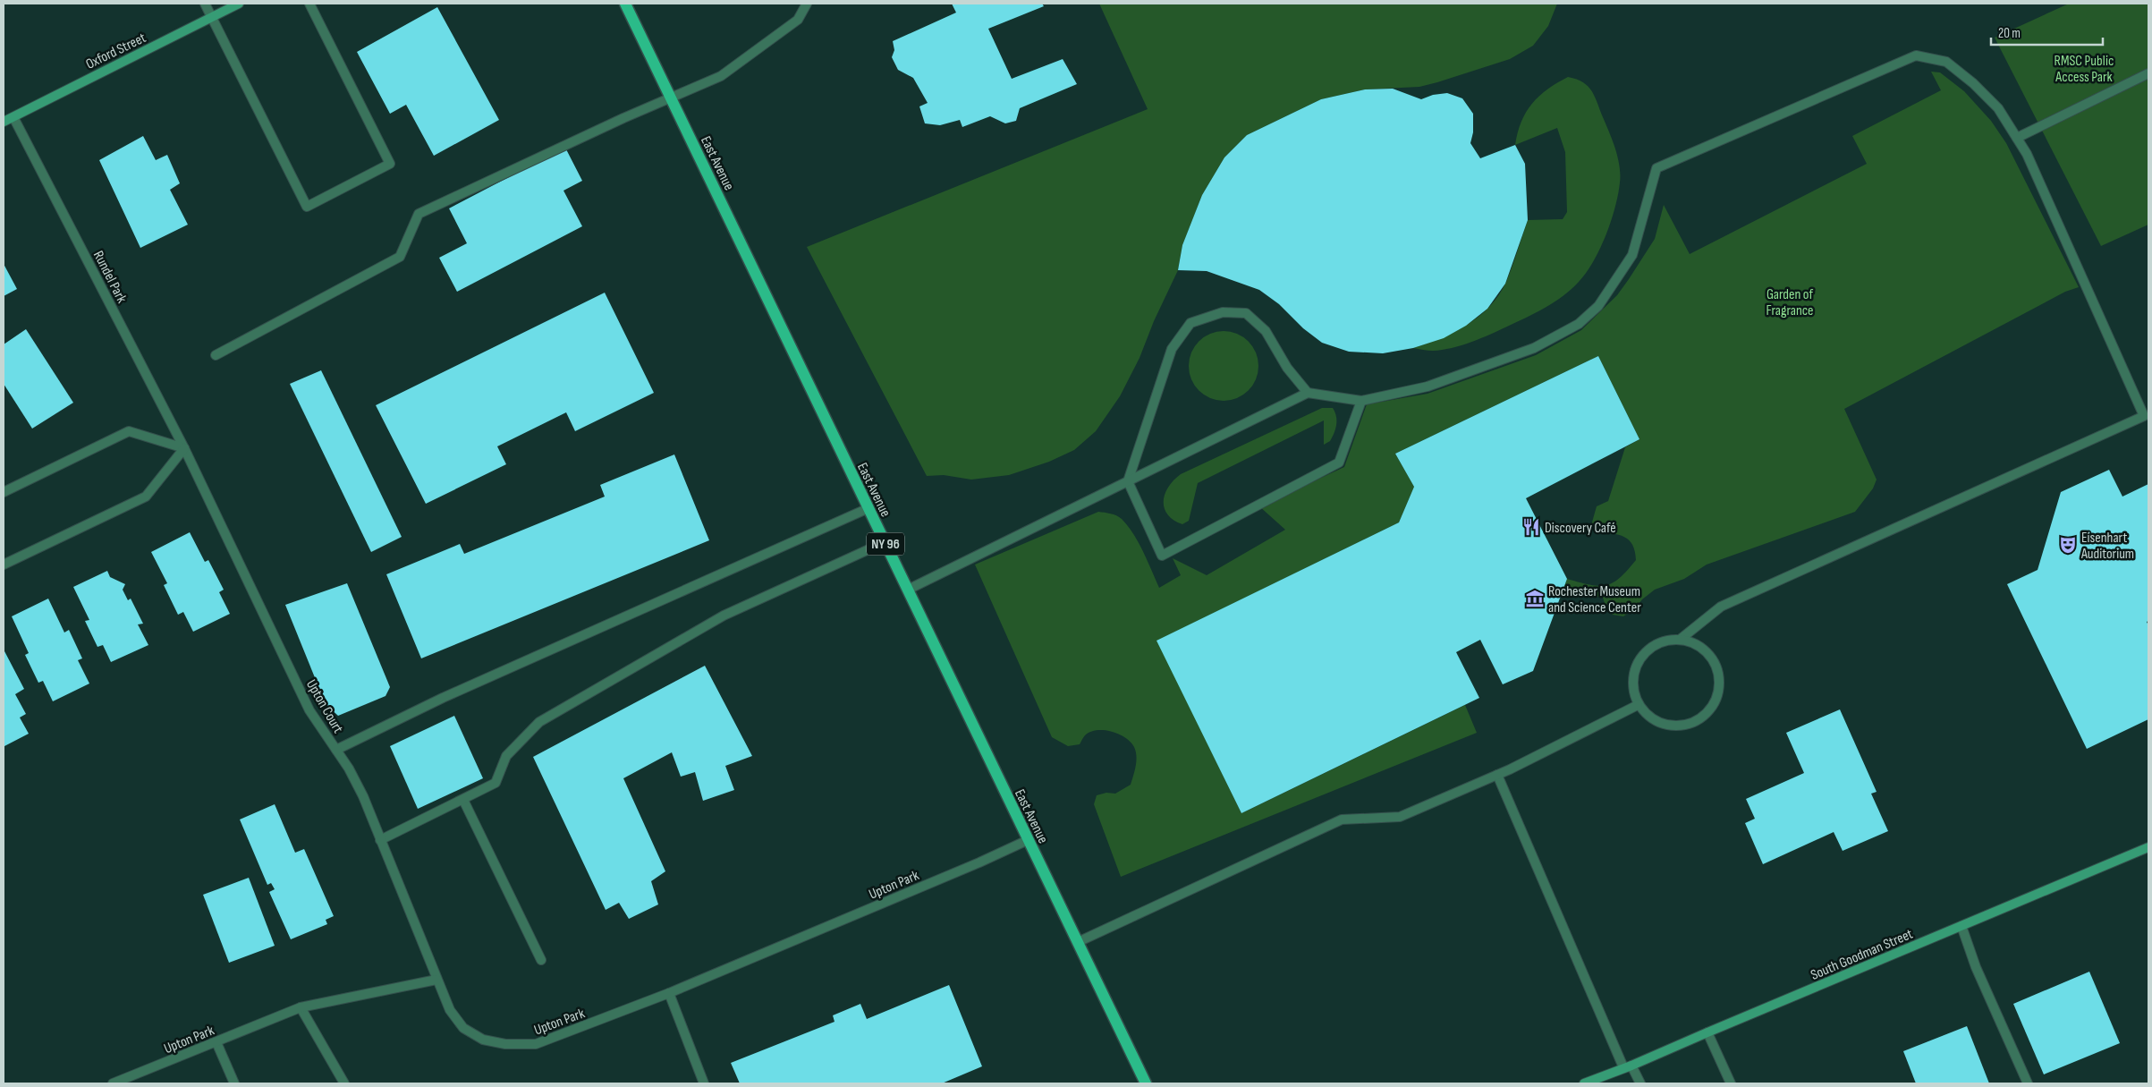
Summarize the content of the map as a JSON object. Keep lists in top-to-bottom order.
{
  "streets": {
    "main road": [
      "Oxford Street",
      "East Avenue",
      "NY 96",
      "South Goodman Street"
    ],
    "street": ["Rundel Park", "Upton Court", "Upton Park"]
  },
  "crossings": [
    ["Oxford Street", "Rundel Park"],
    ["East Avenue", "Upton Park"],
    ["Rundel Park", "Upton Court"],
    ["Upton Court", "Upton Park"]
  ],
  "parks": ["RMSC Public Access Park", "Garden of Fragrance"],
  "places": {
    "restaurant": ["Discovery Café"],
    "theatre": ["Eisenhart Auditorium"],
    "museum": ["Rochester Museum and Science Center"]
  },
  "scale_bar": "20 m"
}
